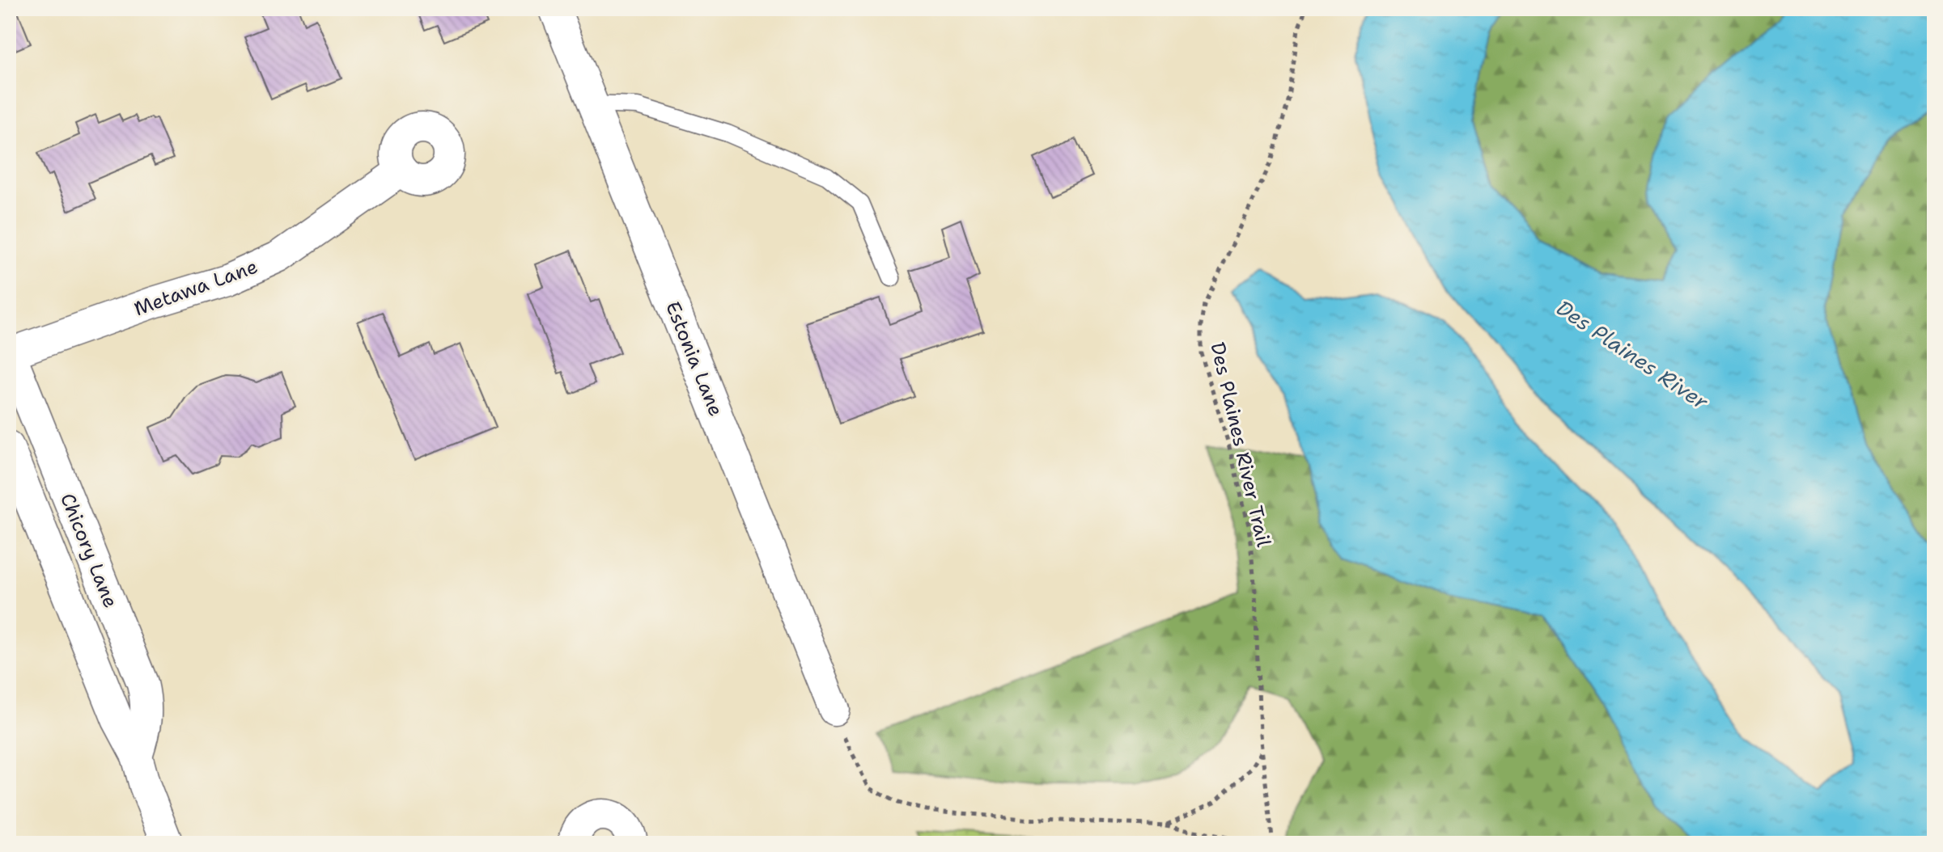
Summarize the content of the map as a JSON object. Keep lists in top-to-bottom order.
{
  "streets": {
    "street": ["Metawa Lane", "Estonia Lane", "Chicory Lane"],
    "path": ["Des Plaines River Trail"]
  },
  "crossings": [
    ["Metawa Lane", "Chicory Lane"]
  ],
  "water": ["Des Plaines River"]
}
